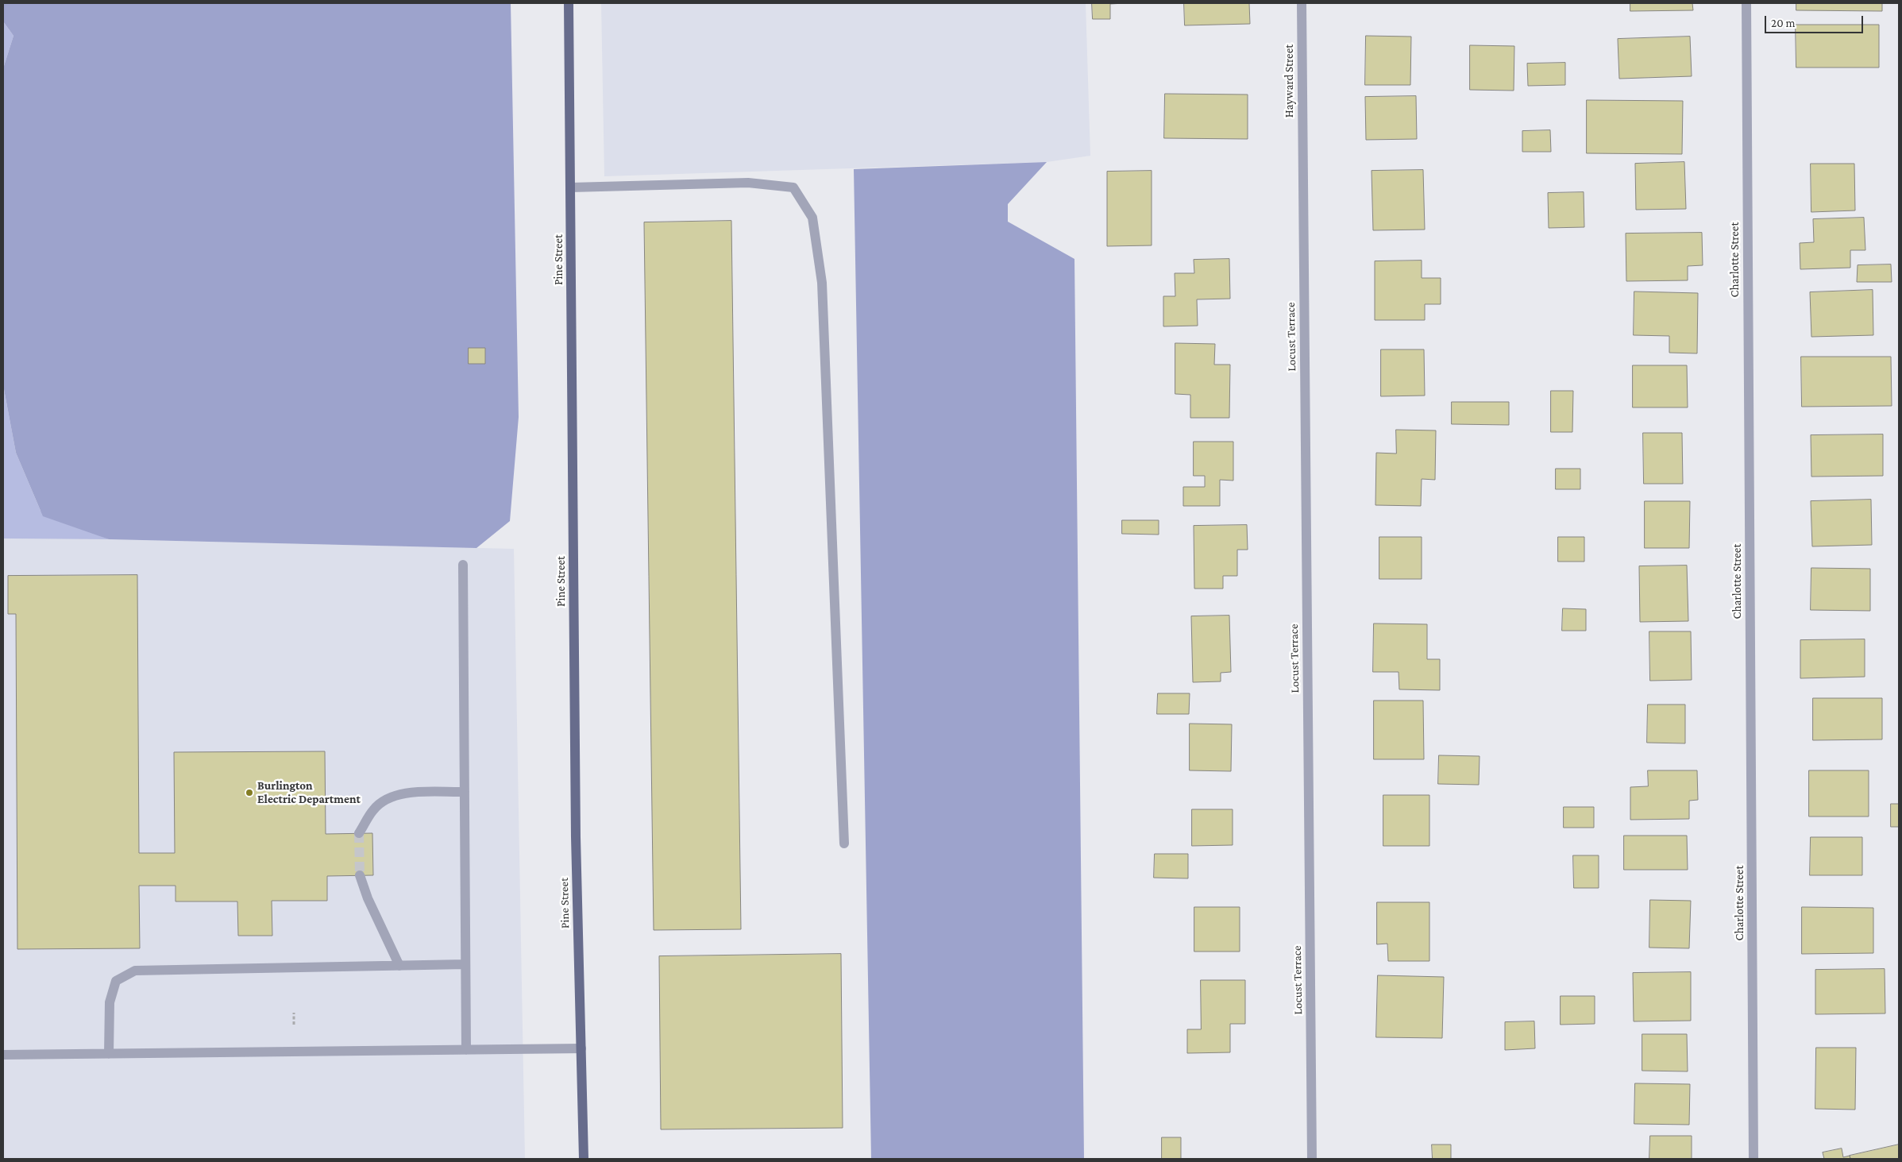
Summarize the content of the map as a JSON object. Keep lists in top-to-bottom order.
{
  "streets": {
    "main road": ["Pine Street"],
    "street": ["Hayward Street", "Charlotte Street", "Locust Terrace"]
  },
  "crossings": [
    ["Hayward Street", "Locust Terrace"]
  ],
  "places": ["Burlington Electric Department"],
  "scale_bar": "20 m"
}
